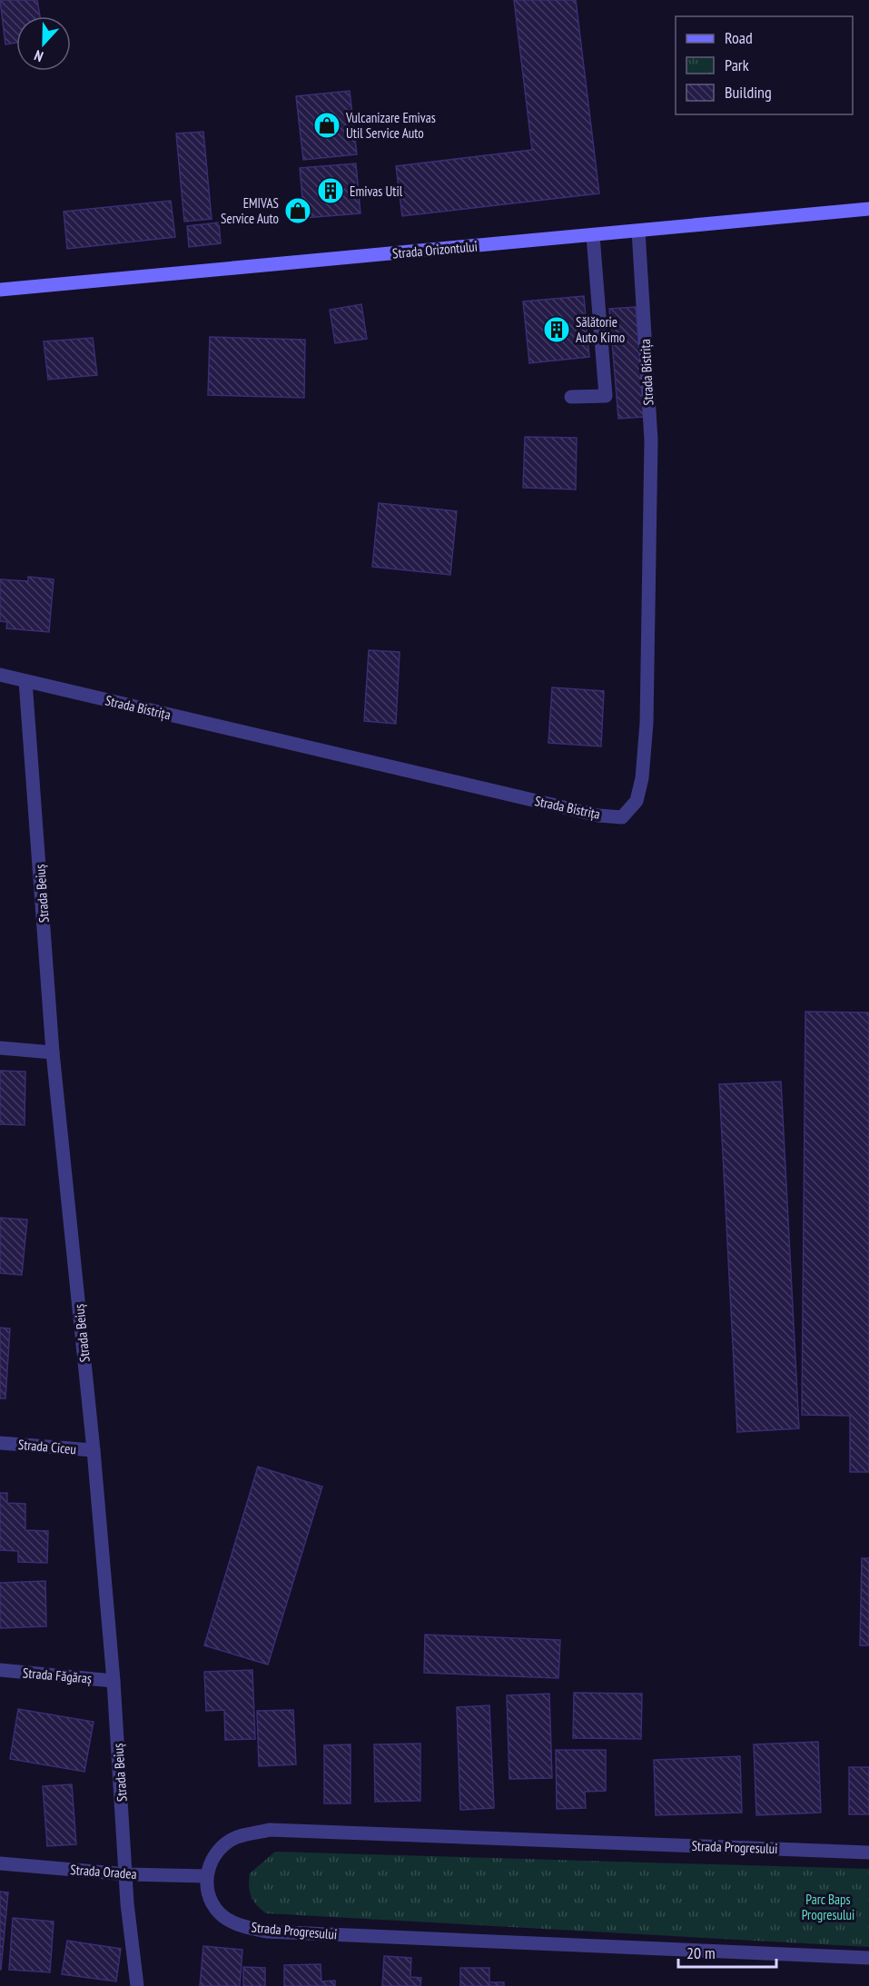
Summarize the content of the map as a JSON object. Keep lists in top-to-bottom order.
{
  "streets": {
    "main road": ["Strada Orizontului"],
    "street": [
      "Strada Bistrița",
      "Strada Beiuș",
      "Strada Ciceu",
      "Strada Făgăraș",
      "Strada Progresului",
      "Strada Oradea"
    ]
  },
  "crossings": [
    ["Strada Orizontului", "Strada Bistrița"],
    ["Strada Bistrița", "Strada Beiuș"],
    ["Strada Beiuș", "Strada Ciceu"],
    ["Strada Beiuș", "Strada Făgăraș"],
    ["Strada Beiuș", "Strada Oradea"],
    ["Strada Progresului", "Strada Oradea"]
  ],
  "parks": ["Parc Baps Progresului"],
  "places": {
    "shop": ["Vulcanizare Emivas Util Service Auto", "EMIVAS Service Auto"],
    "building": ["Emivas Util", "Sălătorie Auto Kimo"]
  },
  "legend": ["Road", "Park", "Building"],
  "scale_bar": "20 m",
  "north": "bottom"
}
